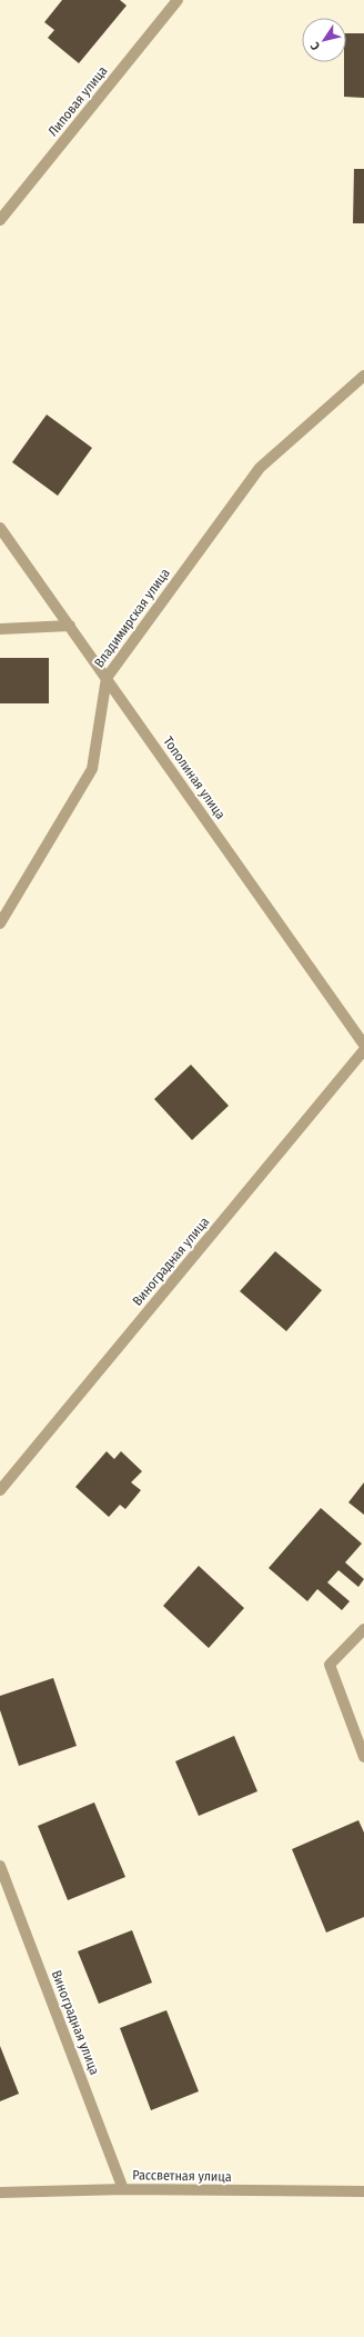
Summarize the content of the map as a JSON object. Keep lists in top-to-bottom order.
{
  "streets": {
    "street": [
      "Липовая улица",
      "Владимирская улица",
      "Тополиная улица",
      "Виноградная улица",
      "Рассветная улица"
    ]
  },
  "crossings": [
    ["Владимирская улица", "Тополиная улица"],
    ["Виноградная улица", "Рассветная улица"]
  ],
  "north": "bottom left"
}
